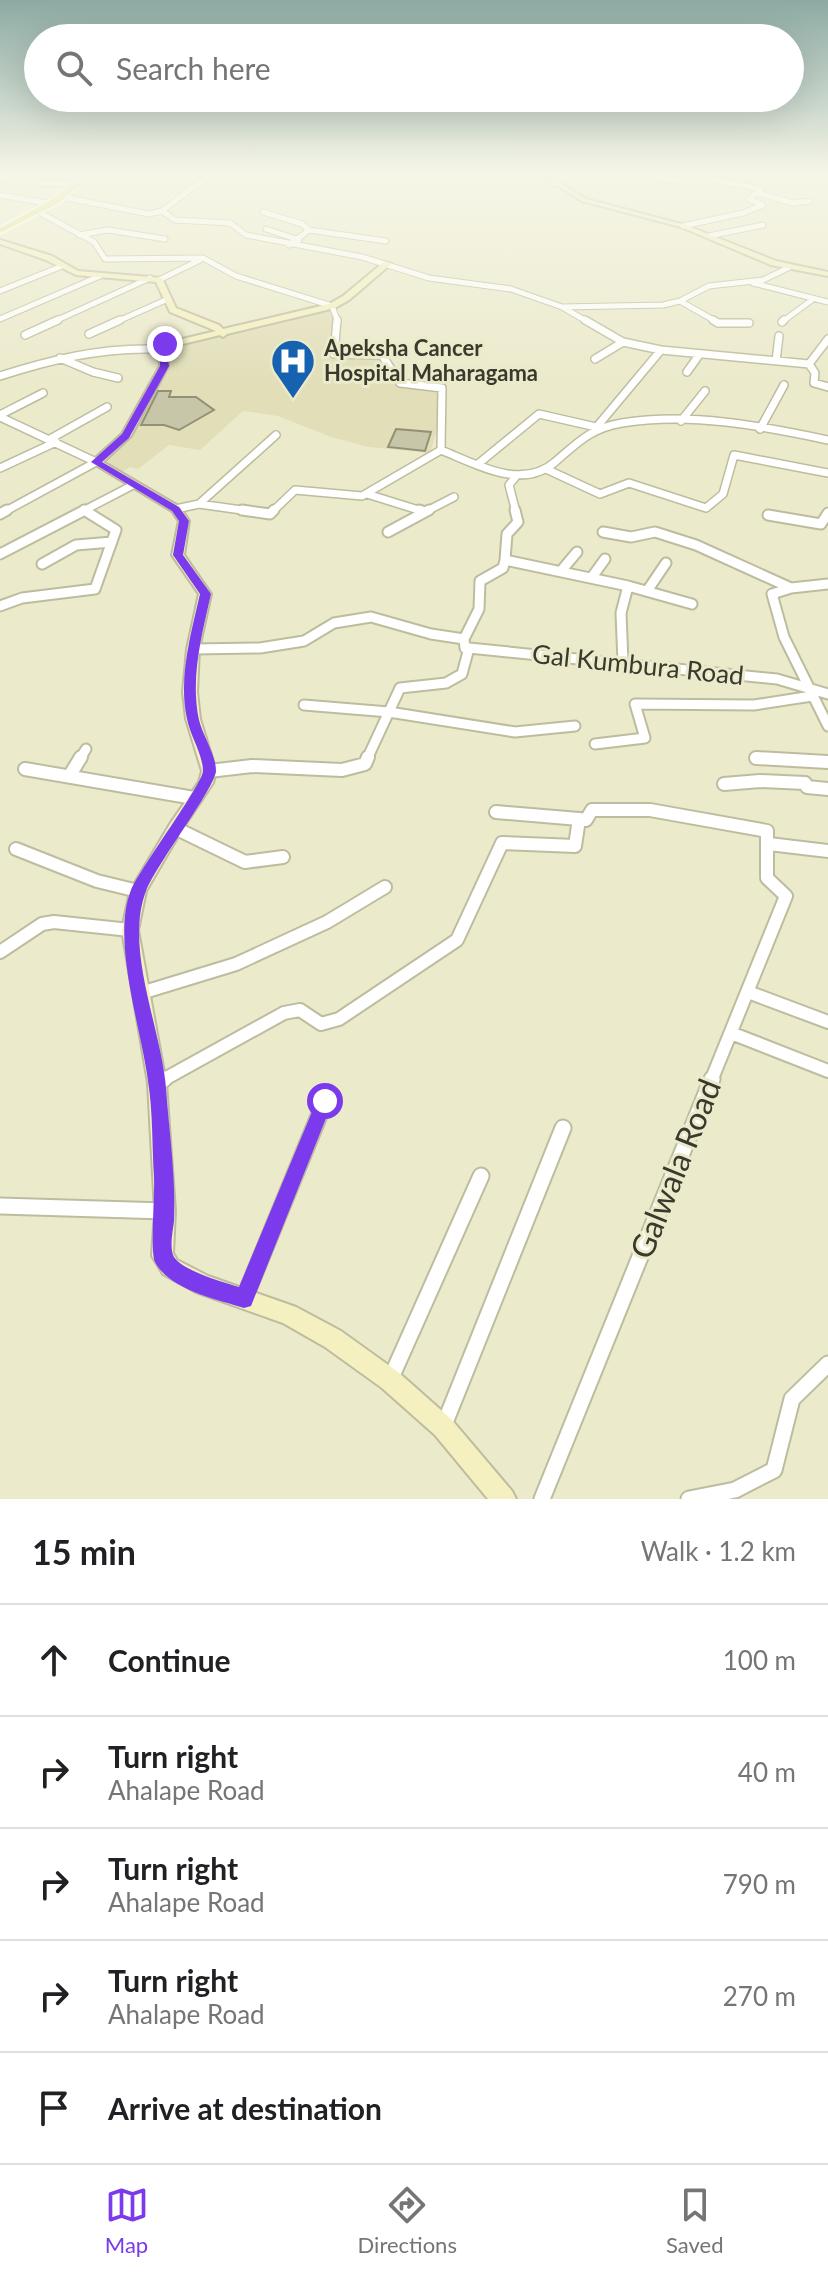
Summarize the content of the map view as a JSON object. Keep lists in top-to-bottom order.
{
  "streets": {
    "street": ["Gal Kumbura Road", "Galwala Road"]
  },
  "places": {
    "hospital": ["Apeksha Cancer Hospital Maharagama"]
  },
  "page": {
    "search": "Search here",
    "heading": ["15 min", "Walk · 1.2 km"],
    "list": [
      ["Continue", "100 m"],
      ["Turn right", "Ahalape Road", "40 m"],
      ["Turn right", "Ahalape Road", "790 m"],
      ["Turn right", "Ahalape Road", "270 m"],
      "Arrive at destination"
    ],
    "nav": ["Map", "Directions", "Saved"]
  }
}
